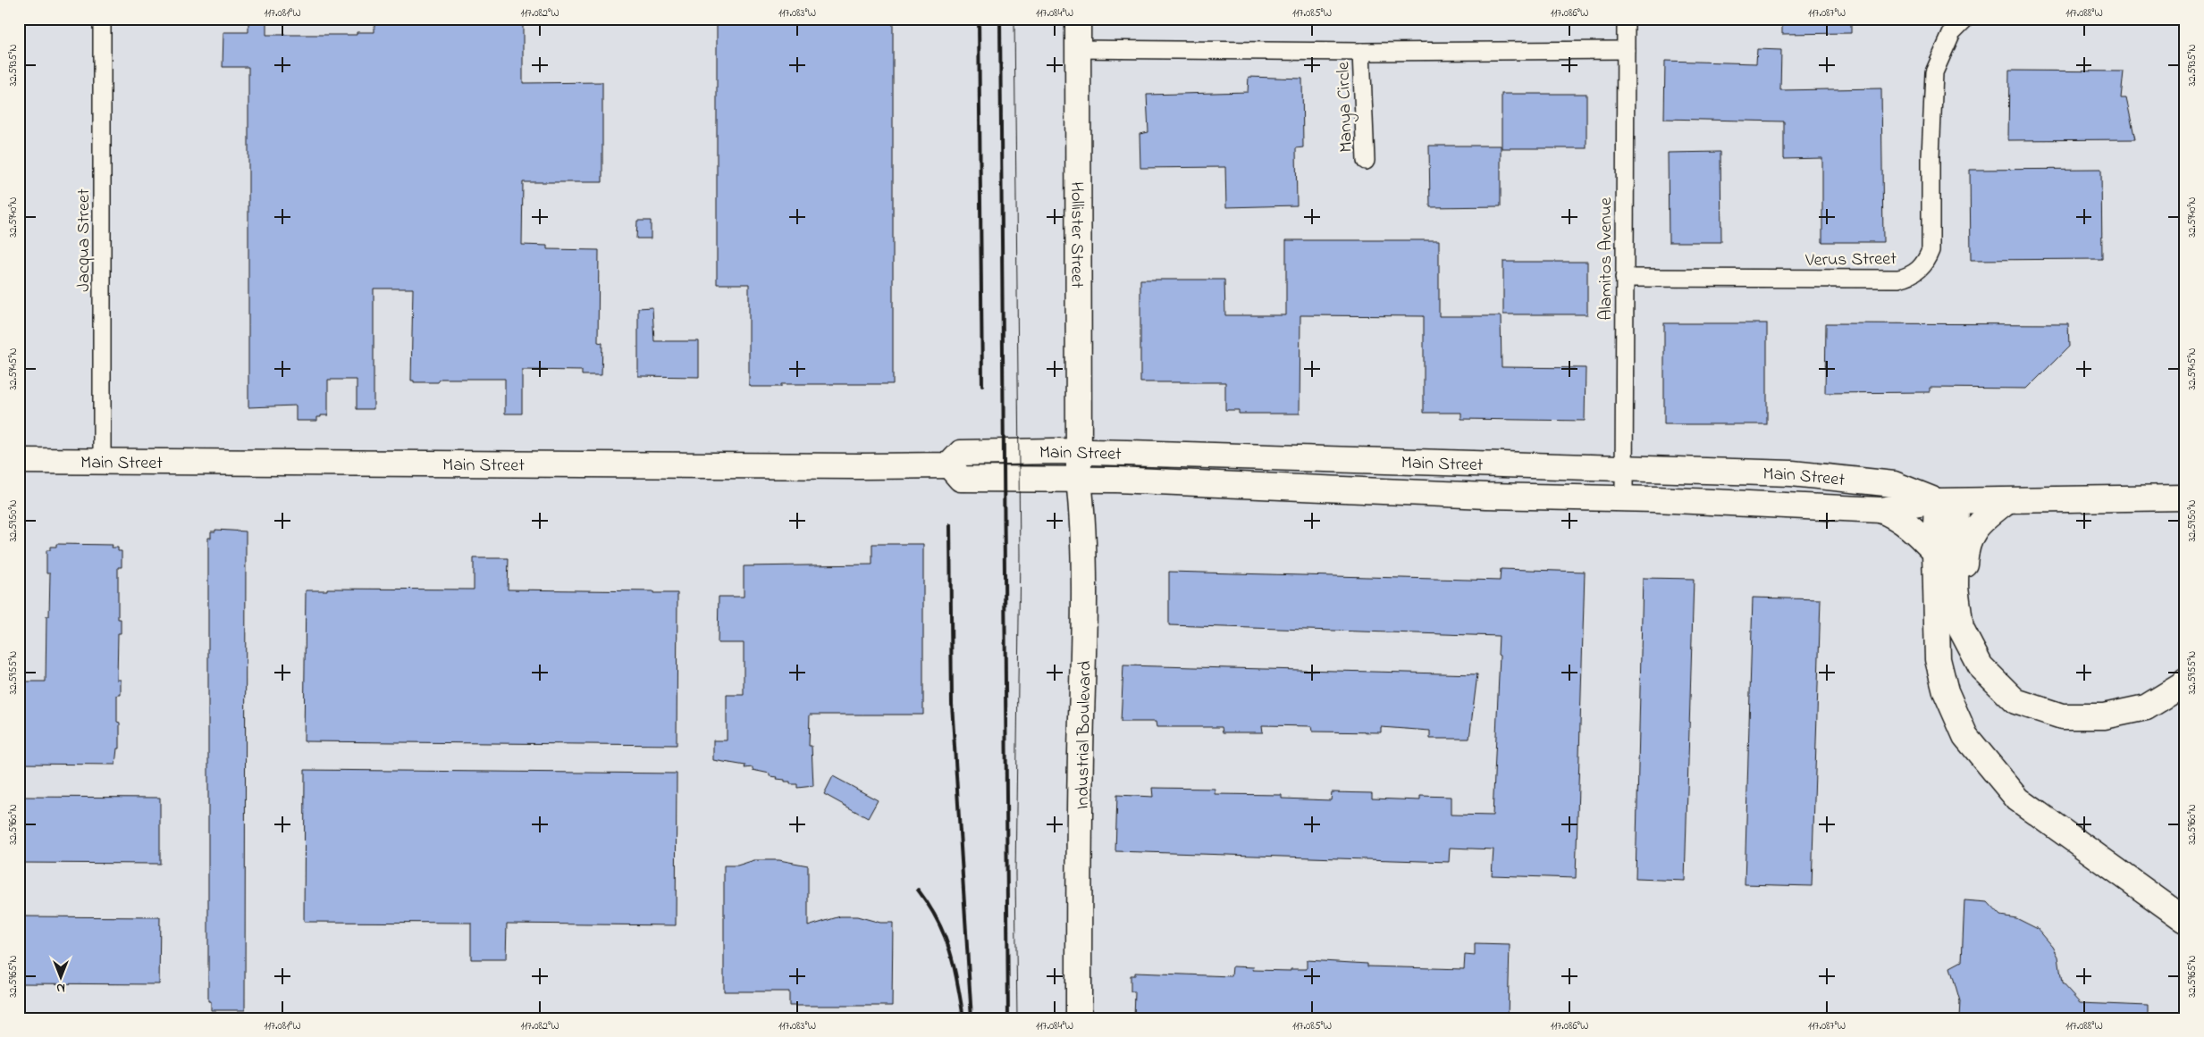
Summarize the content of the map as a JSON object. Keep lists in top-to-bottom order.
{
  "streets": {
    "main road": ["Hollister Street", "Main Street", "Industrial Boulevard"],
    "street": [
      "Manya Circle",
      "Jacqua Street",
      "Verus Street",
      "Alamitos Avenue"
    ]
  },
  "crossings": [
    ["Hollister Street", "Main Street"],
    ["Hollister Street", "Industrial Boulevard"],
    ["Jacqua Street", "Main Street"],
    ["Verus Street", "Alamitos Avenue"],
    ["Alamitos Avenue", "Main Street"],
    ["Main Street", "Industrial Boulevard"]
  ],
  "north": "bottom",
  "coordinates": [
    "117.081°W",
    "117.082°W",
    "117.083°W",
    "117.084°W",
    "117.085°W",
    "117.086°W",
    "117.087°W",
    "117.088°W",
    "32.5935°N",
    "32.5940°N",
    "32.5945°N",
    "32.5950°N",
    "32.5955°N",
    "32.5960°N",
    "32.5965°N"
  ]
}
